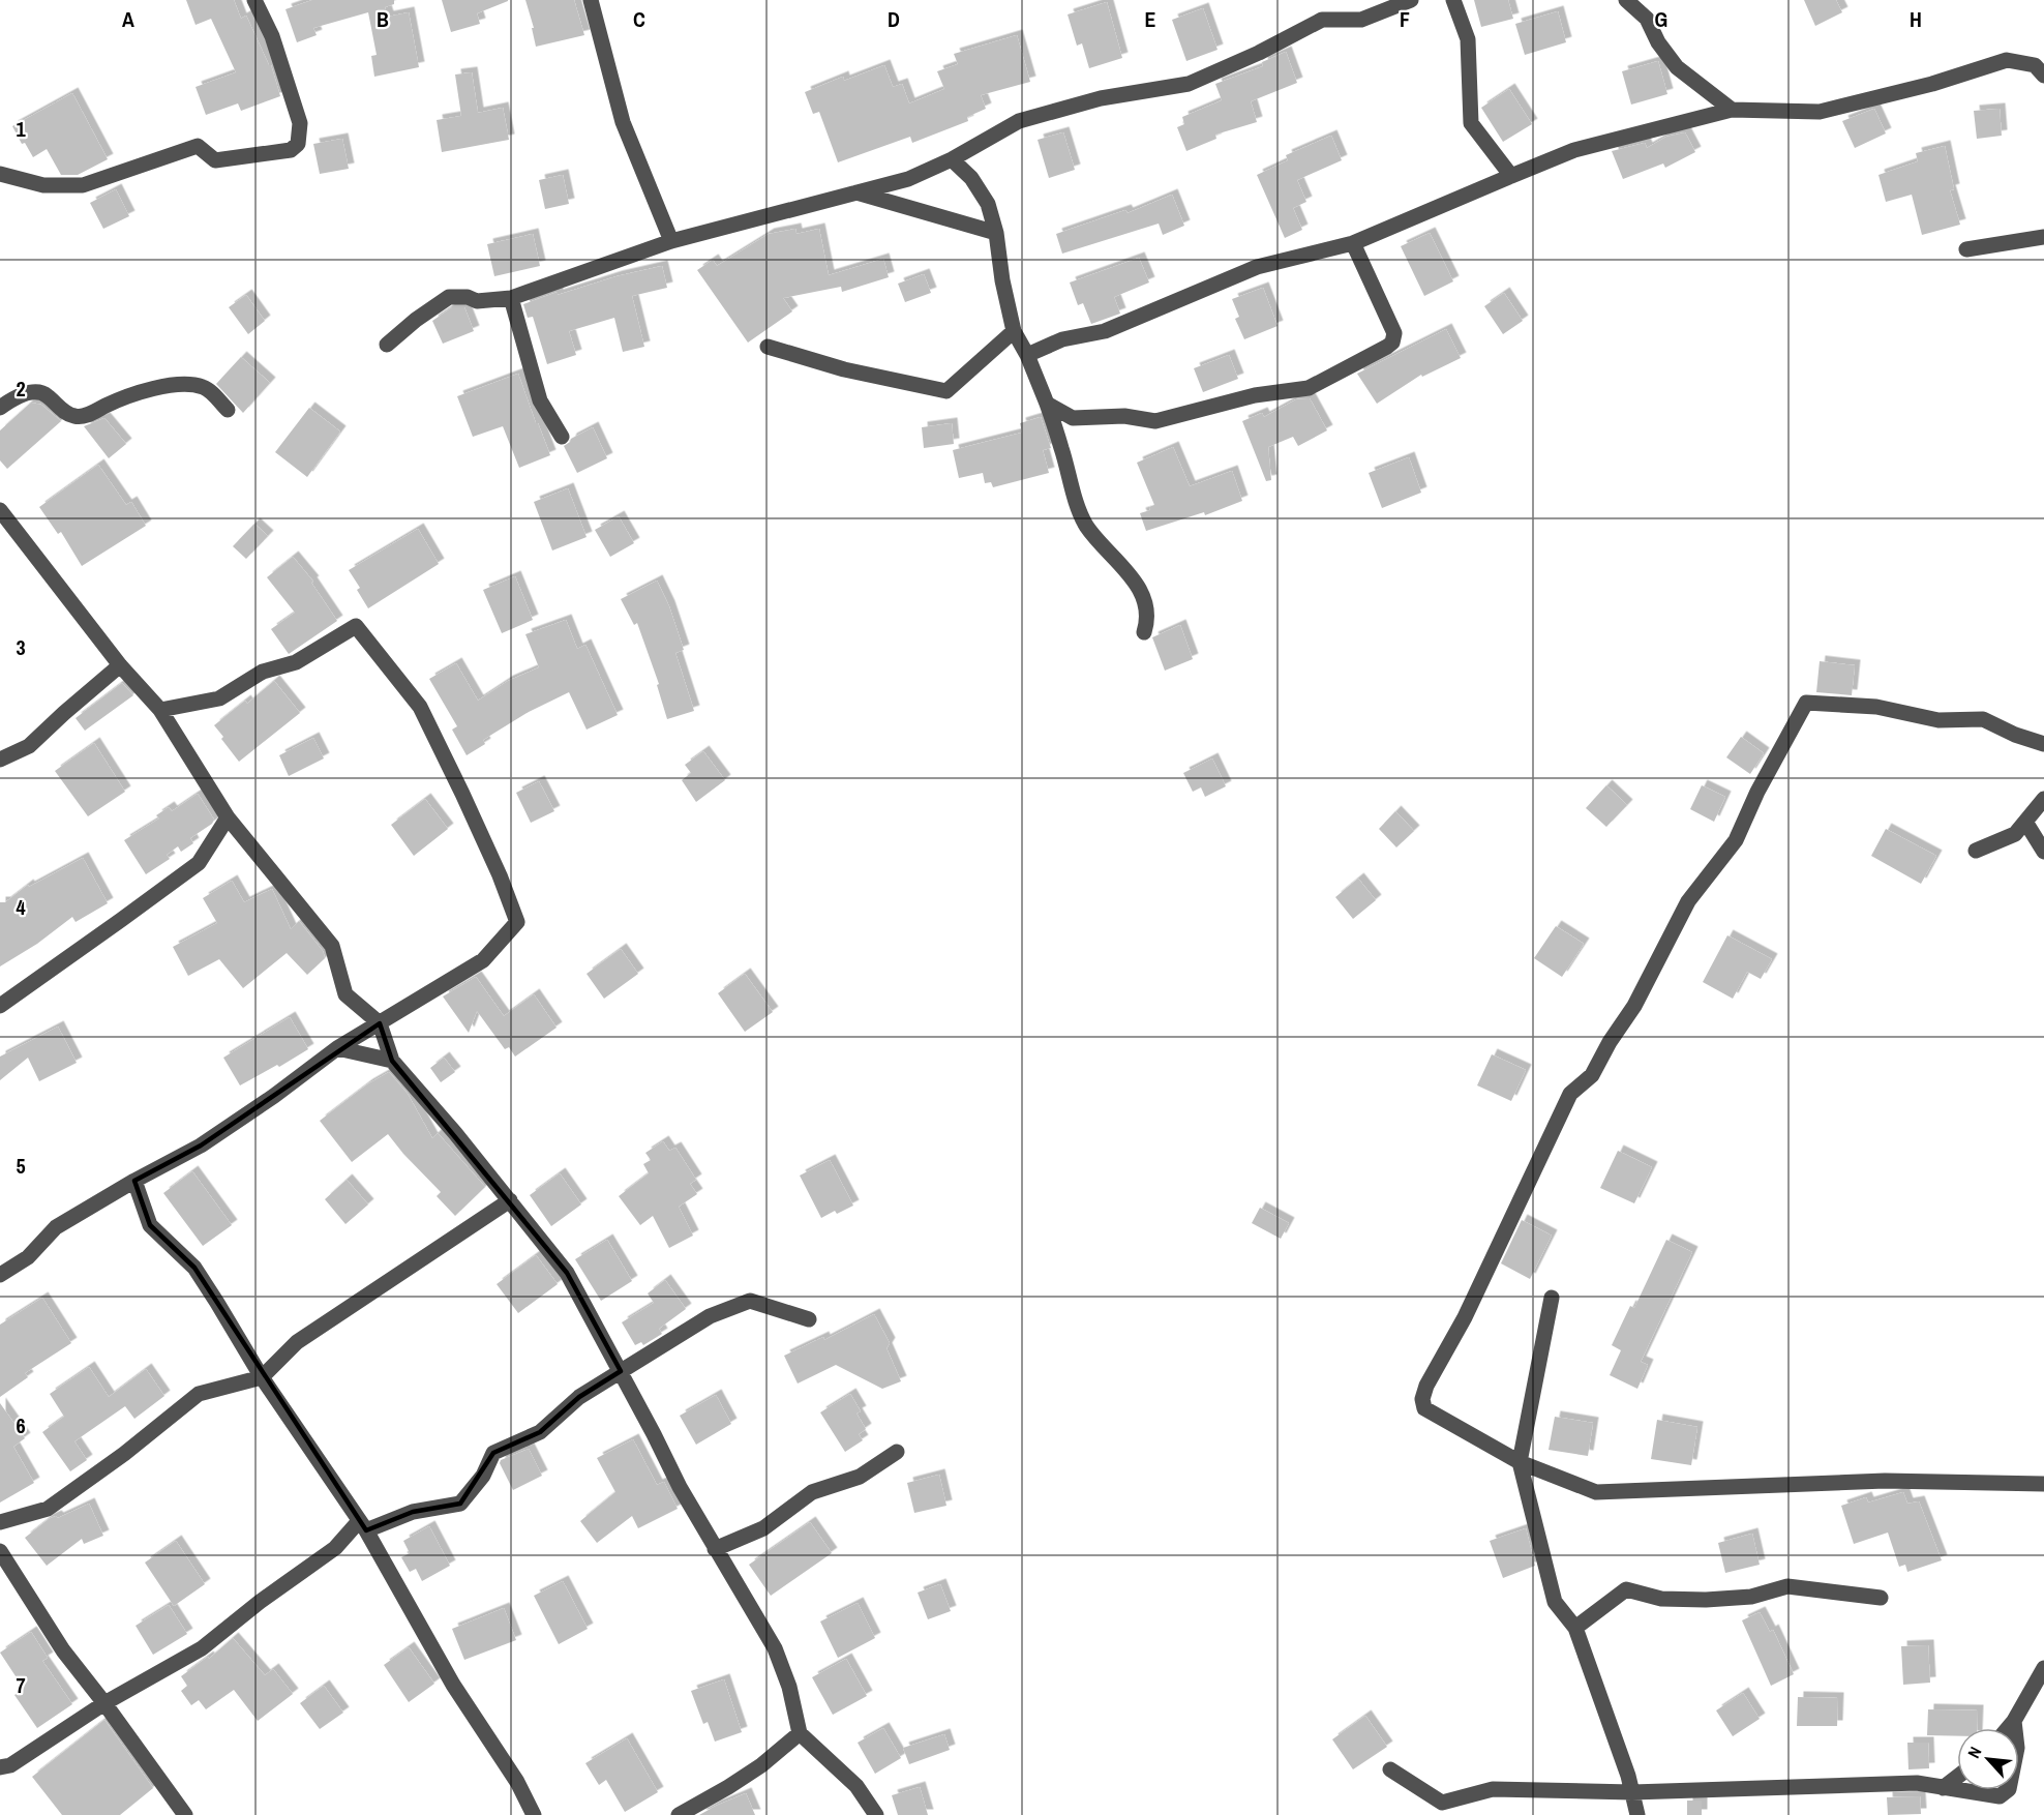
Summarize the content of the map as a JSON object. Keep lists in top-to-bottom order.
{
  "north": "top left",
  "grid": {
    "columns": [
      "A",
      "B",
      "C",
      "D",
      "E",
      "F",
      "G",
      "H"
    ],
    "rows": [
      "1",
      "2",
      "3",
      "4",
      "5",
      "6",
      "7"
    ]
  }
}
